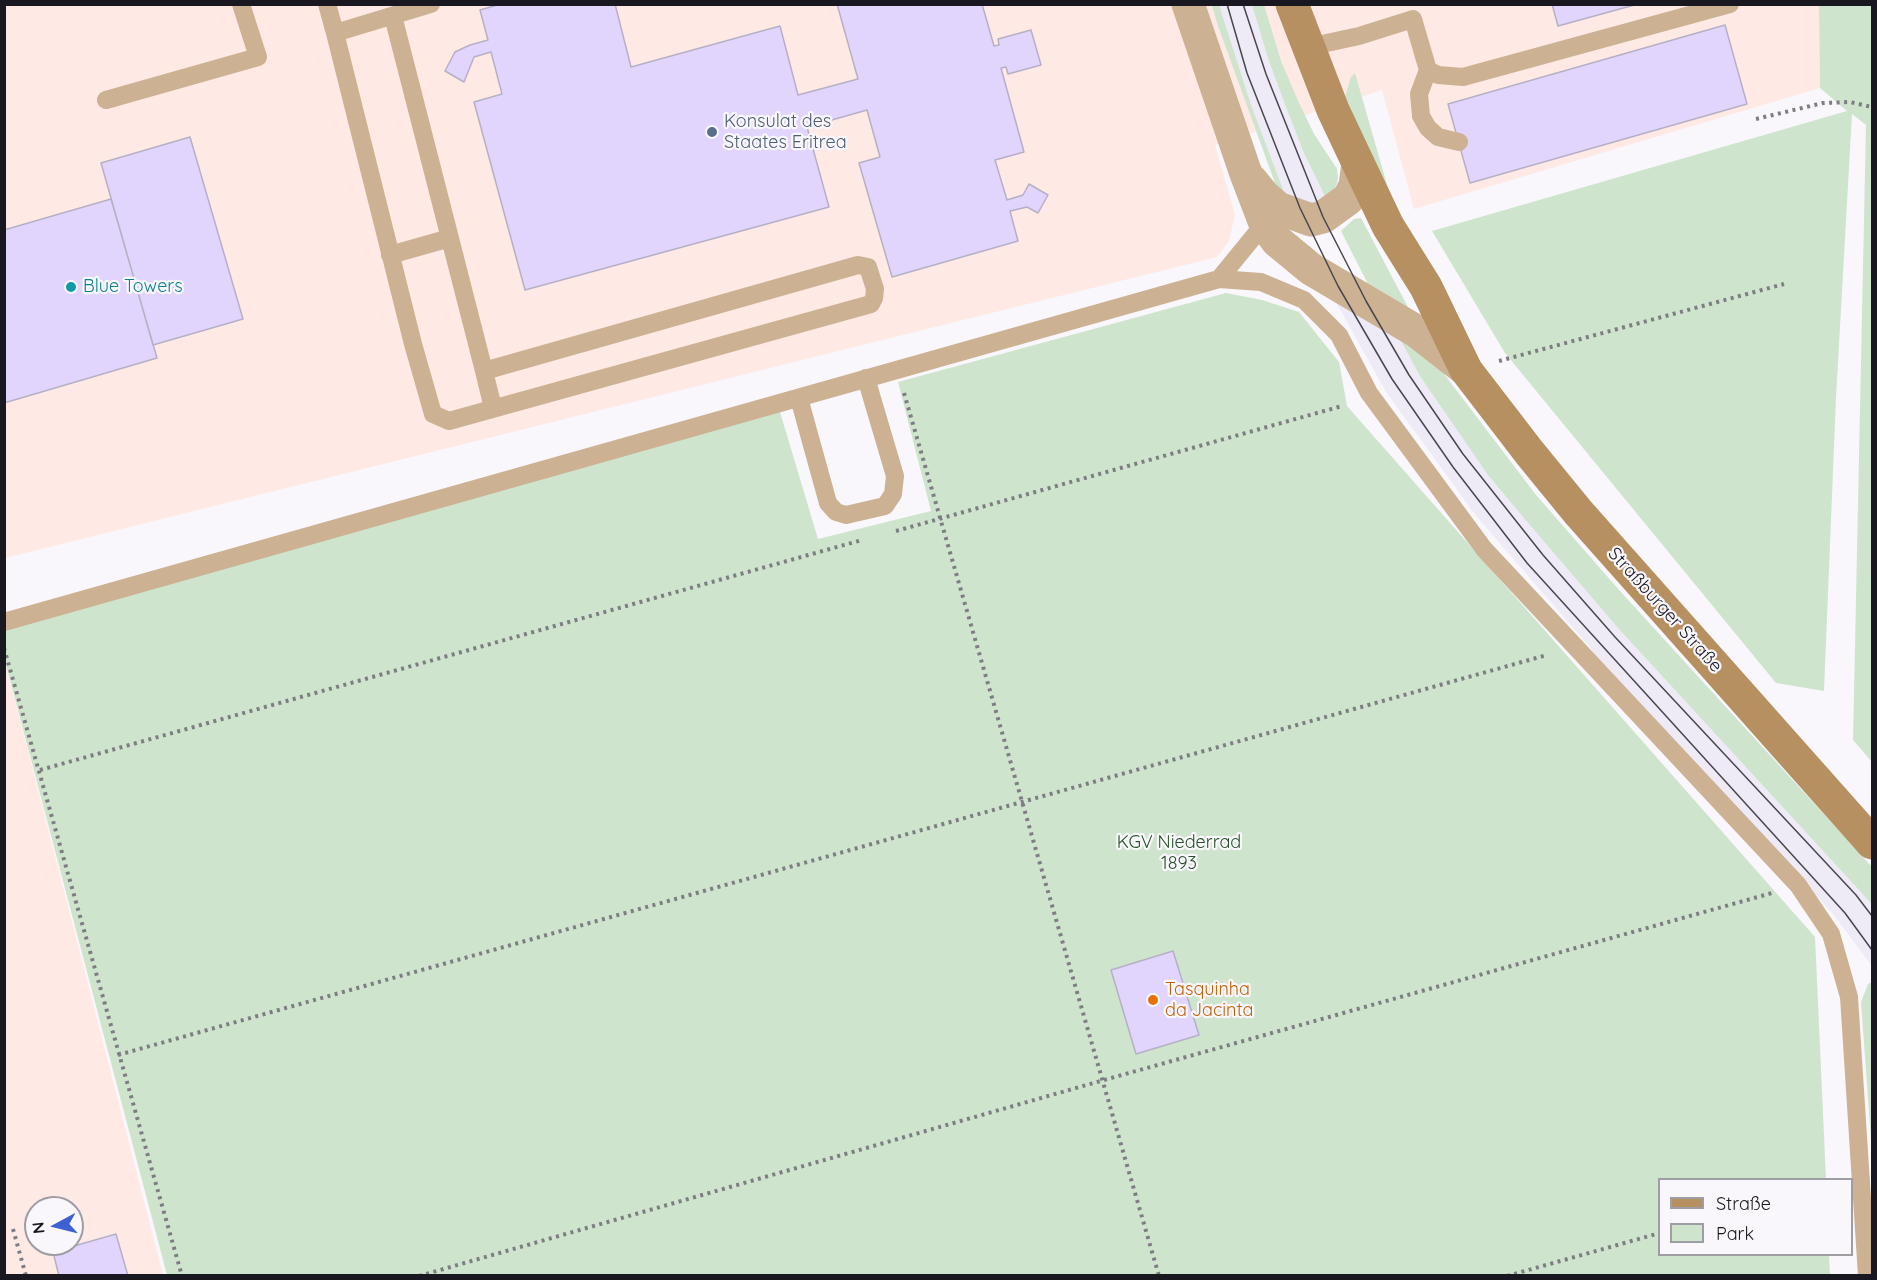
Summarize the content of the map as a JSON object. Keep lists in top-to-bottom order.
{
  "streets": {
    "main road": ["Straßburger Straße"]
  },
  "parks": ["KGV Niederrad 1893"],
  "places": ["Konsulat des Staates Eritrea", "Blue Towers", "Tasquinha da Jacinta"],
  "legend": ["Straße", "Park"],
  "north": "left"
}
